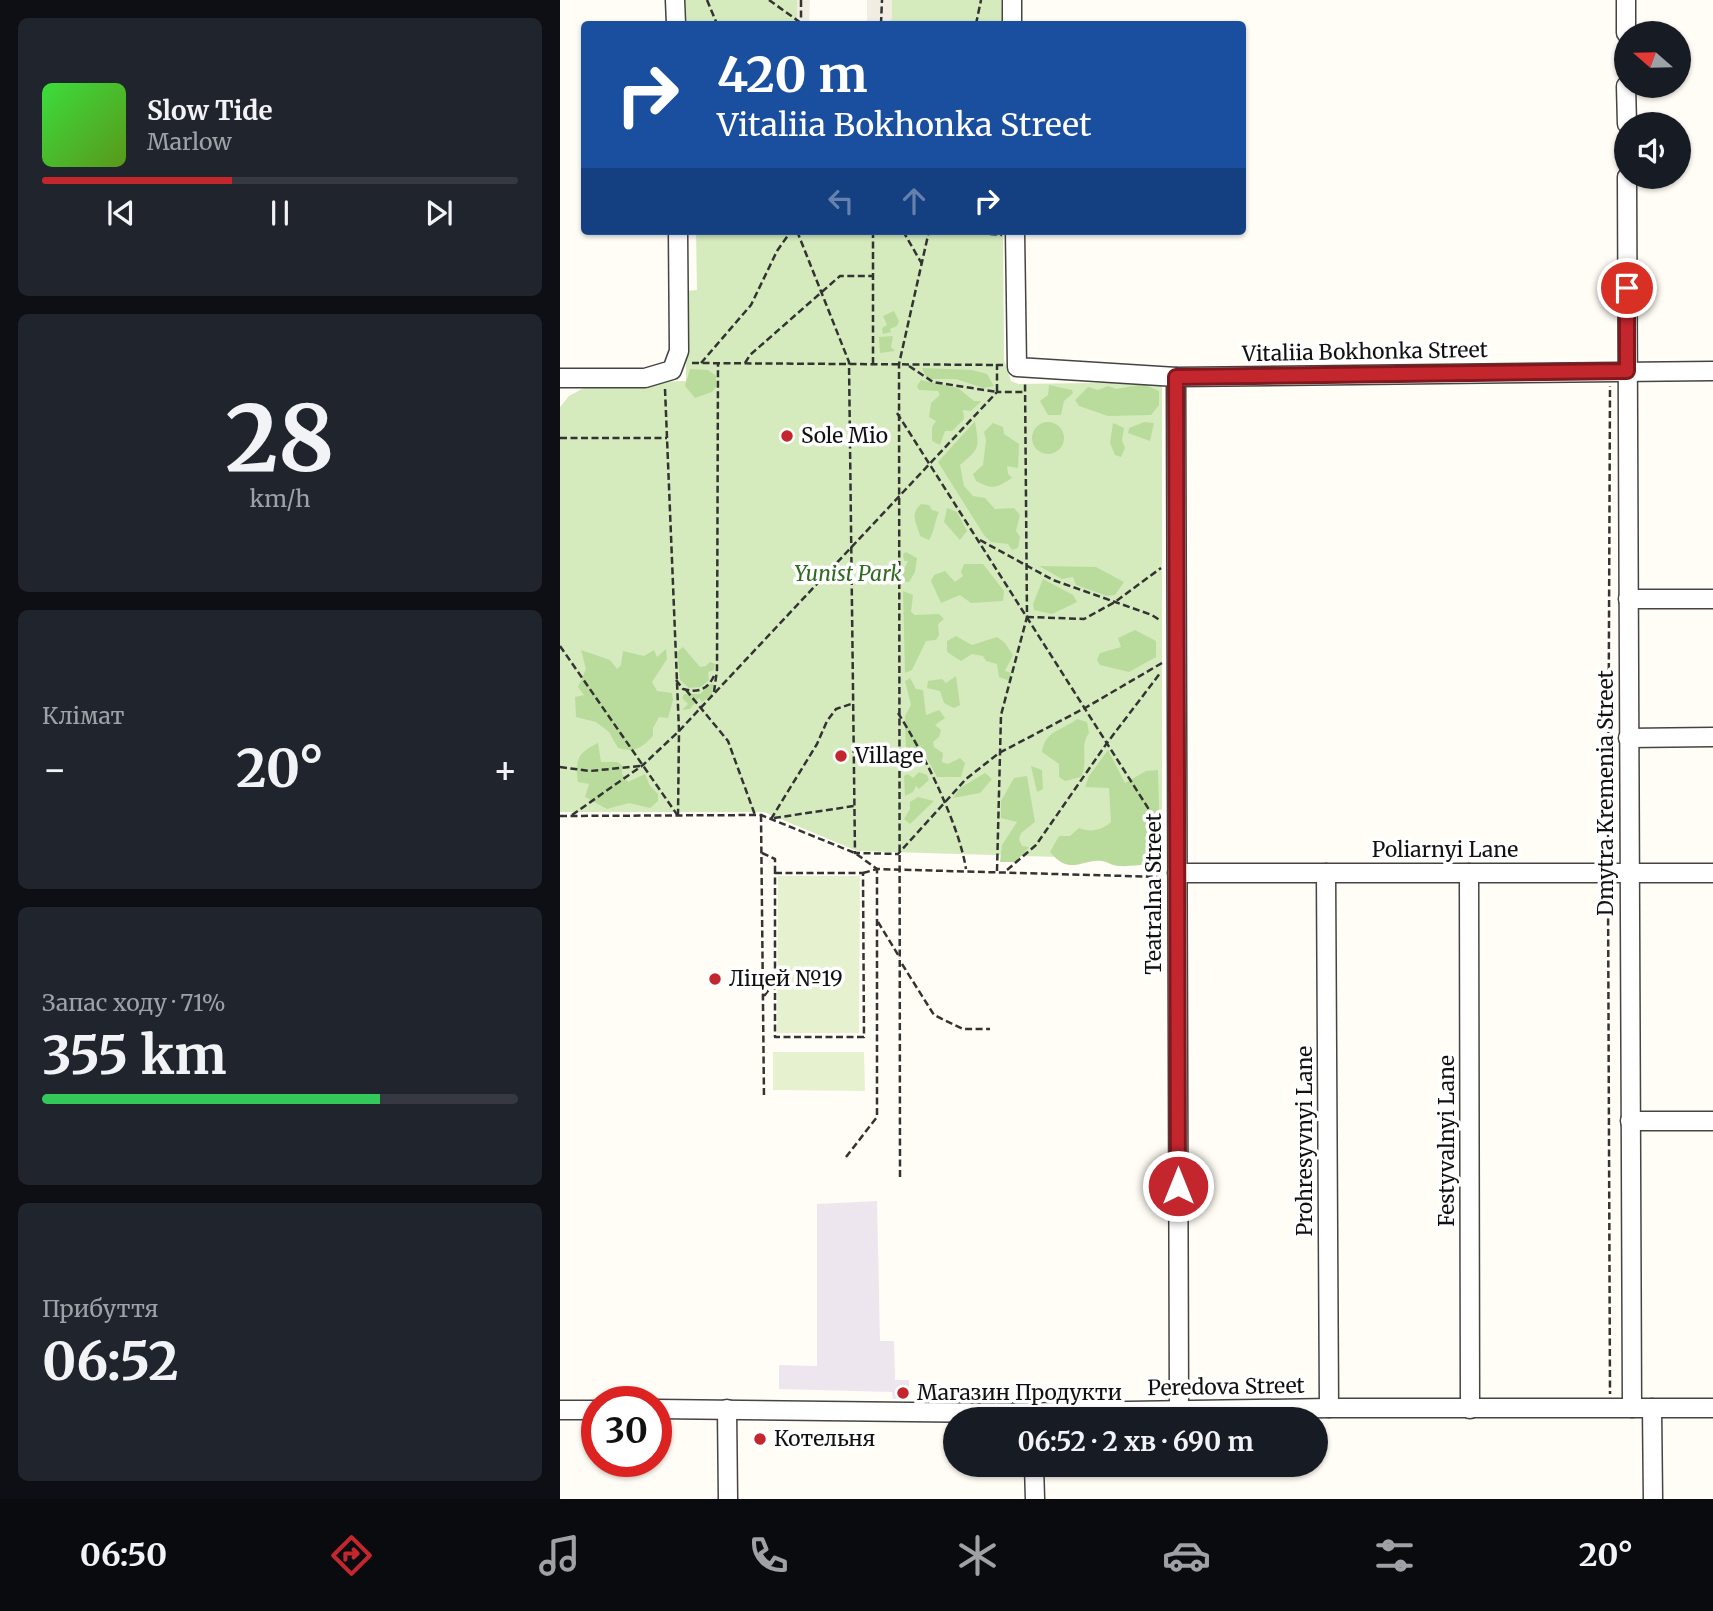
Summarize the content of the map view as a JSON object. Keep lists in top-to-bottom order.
{
  "streets": {
    "street": [
      "Vitaliia Bokhonka Street",
      "Dmytra Kremenia Street",
      "Poliarnyi Lane",
      "Teatralna Street",
      "Prohresyvnyi Lane",
      "Festyvalnyi Lane",
      "Peredova Street"
    ]
  },
  "crossings": [
    ["Vitaliia Bokhonka Street", "Dmytra Kremenia Street"],
    ["Vitaliia Bokhonka Street", "Teatralna Street"],
    ["Dmytra Kremenia Street", "Poliarnyi Lane"],
    ["Dmytra Kremenia Street", "Peredova Street"],
    ["Poliarnyi Lane", "Teatralna Street"],
    ["Poliarnyi Lane", "Prohresyvnyi Lane"],
    ["Poliarnyi Lane", "Festyvalnyi Lane"],
    ["Prohresyvnyi Lane", "Peredova Street"],
    ["Festyvalnyi Lane", "Peredova Street"]
  ],
  "parks": ["Yunist Park"],
  "places": [
    "Sole Mio",
    "Village",
    "Ліцей №19",
    "Магазин Продукти",
    "Котельня"
  ],
  "north": "left",
  "page": {
    "turn": ["420 m", "Vitaliia Bokhonka Street"],
    "song": ["Slow Tide", "Marlow"],
    "tile": [
      ["28", "km/h"],
      "Клімат",
      ["Запас ходу · 71%", "355 km"],
      ["Прибуття", "06:52"]
    ],
    "heat": ["−", "20°", "+"],
    "limit": "30",
    "trip": "06:52 · 2 хв · 690 m",
    "tabs": ["06:50", "20°"]
  }
}
